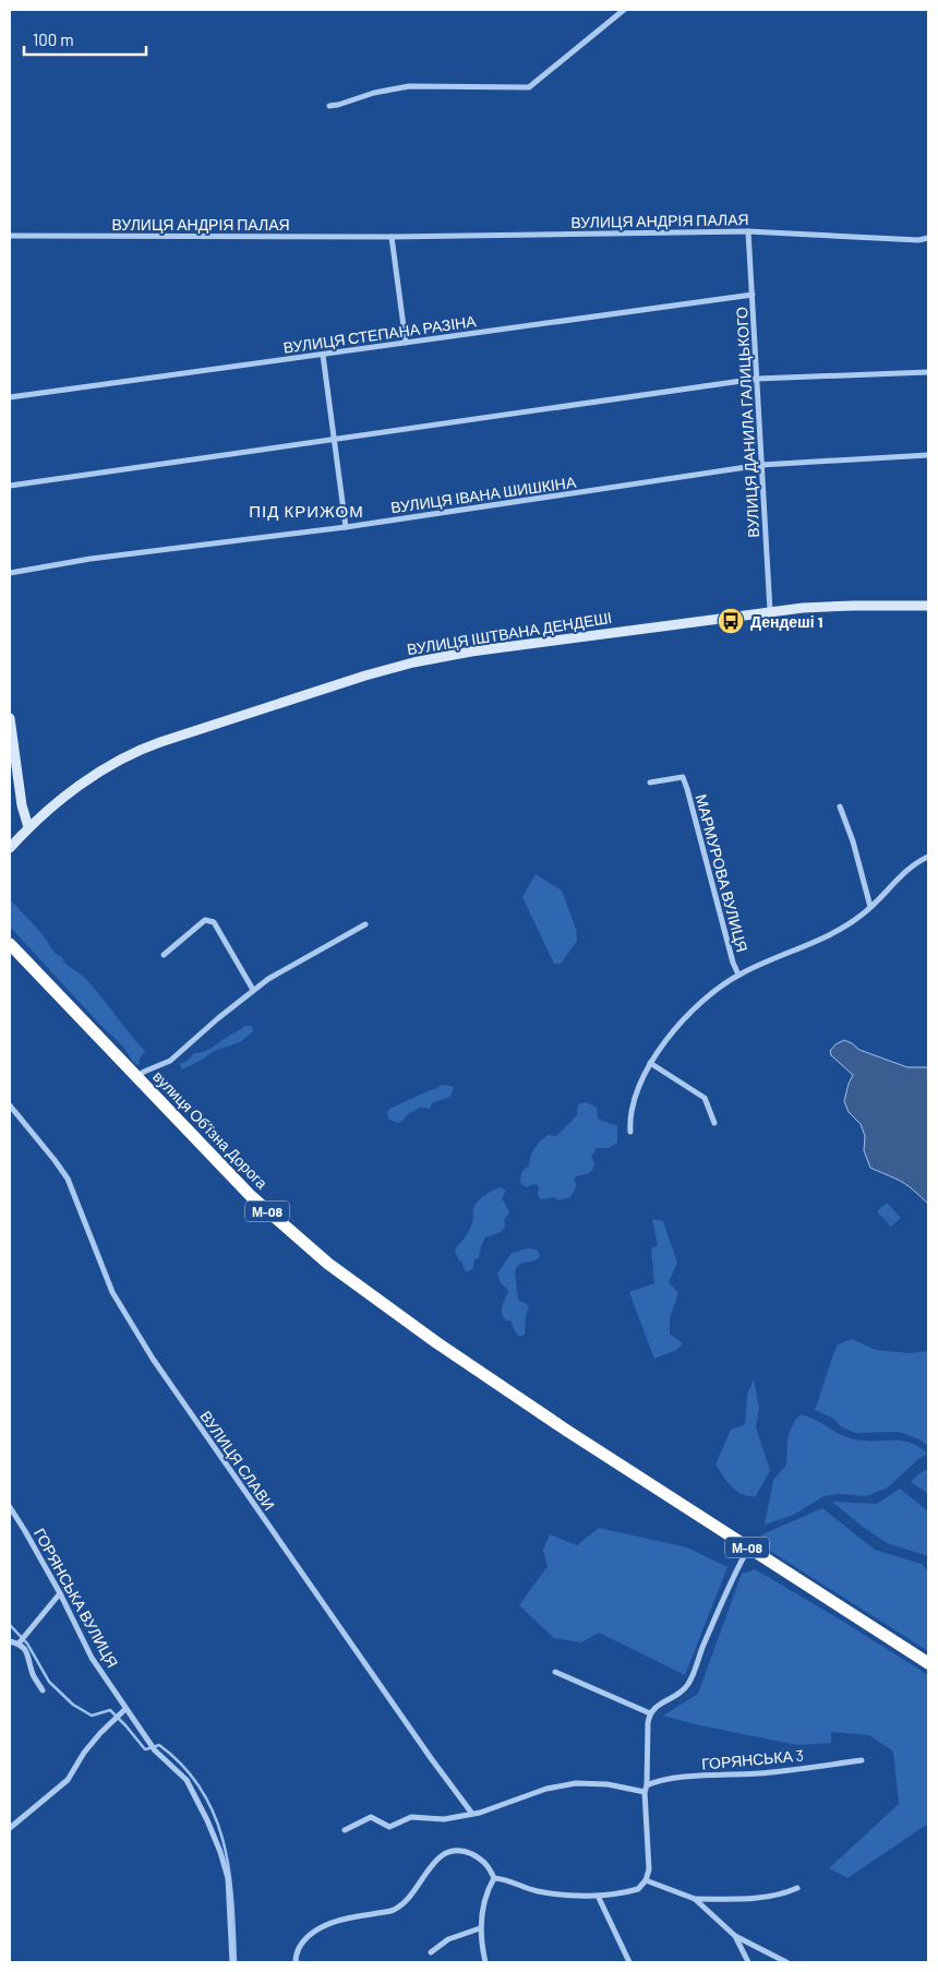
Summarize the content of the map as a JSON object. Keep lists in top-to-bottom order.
{
  "streets": {
    "highway": ["вулиця Обʼїзна Дорога", "М-08"],
    "street": [
      "ВУЛИЦЯ АНДРІЯ ПАЛАЯ",
      "ВУЛИЦЯ СТЕПАНА РАЗІНА",
      "ВУЛИЦЯ ДАНИЛА ГАЛИЦЬКОГО",
      "ВУЛИЦЯ ІВАНА ШИШКІНА",
      "ВУЛИЦЯ ІШТВАНА ДЕНДЕШІ",
      "МАРМУРОВА ВУЛИЦЯ",
      "ВУЛИЦЯ СЛАВИ",
      "ГОРЯНСЬКА ВУЛИЦЯ",
      "ГОРЯНСЬКА 3"
    ]
  },
  "crossings": [
    ["ВУЛИЦЯ АНДРІЯ ПАЛАЯ", "ВУЛИЦЯ ДАНИЛА ГАЛИЦЬКОГО"],
    ["ВУЛИЦЯ СТЕПАНА РАЗІНА", "ВУЛИЦЯ ДАНИЛА ГАЛИЦЬКОГО"],
    ["ВУЛИЦЯ ДАНИЛА ГАЛИЦЬКОГО", "ВУЛИЦЯ ІВАНА ШИШКІНА"],
    ["ВУЛИЦЯ ДАНИЛА ГАЛИЦЬКОГО", "ВУЛИЦЯ ІШТВАНА ДЕНДЕШІ"],
    ["вулиця Обʼїзна Дорога", "М-08"]
  ],
  "districts": ["ПІД КРИЖОМ"],
  "places": {
    "bus stop": ["Дендеші 1"]
  },
  "scale_bar": "100 m"
}
